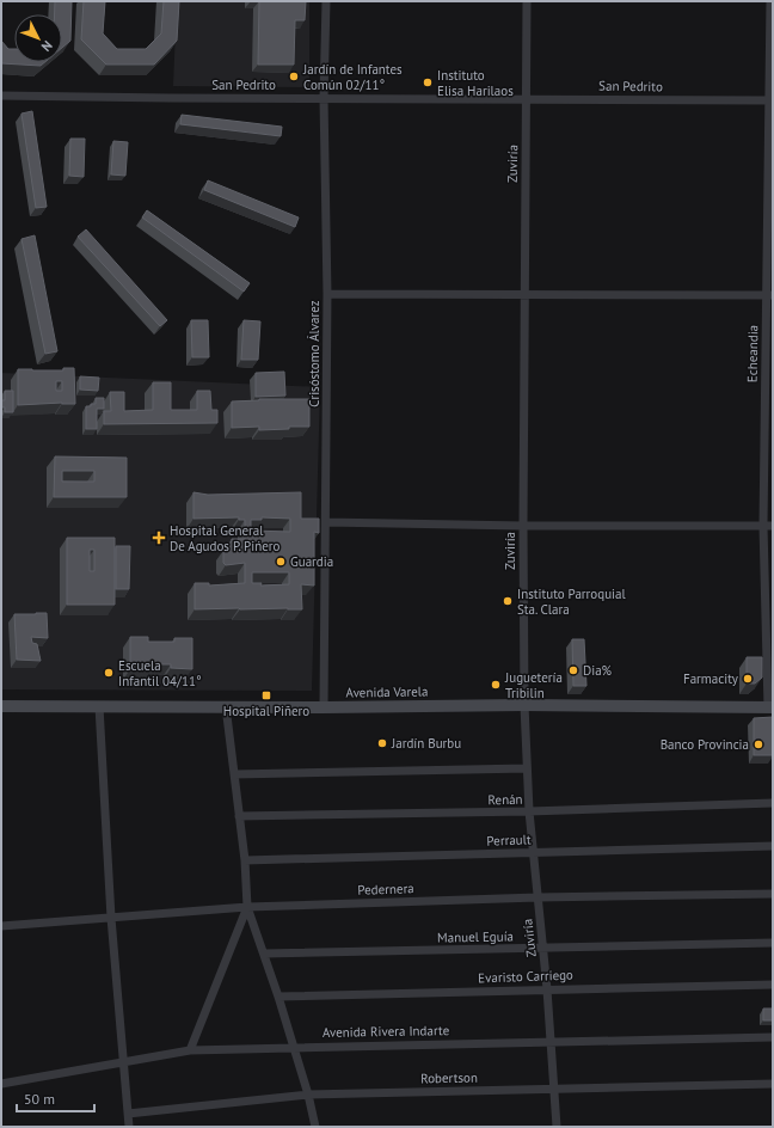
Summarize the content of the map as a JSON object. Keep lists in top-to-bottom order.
{
  "streets": {
    "main road": ["Avenida Varela"],
    "street": [
      "San Pedrito",
      "Zuviría",
      "Crisóstomo Álvarez",
      "Echeandia",
      "Renán",
      "Perrault",
      "Pedernera",
      "Manuel Eguía",
      "Evaristo Carriego",
      "Avenida Rivera Indarte",
      "Robertson"
    ]
  },
  "crossings": [
    ["San Pedrito", "Zuviría"],
    ["San Pedrito", "Crisóstomo Álvarez"],
    ["San Pedrito", "Echeandia"],
    ["Zuviría", "Avenida Varela"],
    ["Zuviría", "Renán"],
    ["Zuviría", "Perrault"],
    ["Zuviría", "Pedernera"],
    ["Zuviría", "Manuel Eguía"],
    ["Zuviría", "Evaristo Carriego"],
    ["Zuviría", "Avenida Rivera Indarte"],
    ["Zuviría", "Robertson"],
    ["Crisóstomo Álvarez", "Avenida Varela"],
    ["Echeandia", "Avenida Varela"]
  ],
  "places": {
    "other": [
      "Jardín de Infantes Común 02/11°",
      "Instituto Elisa Harilaos",
      "Guardia",
      "Instituto Parroquial Sta. Clara",
      "Dia%",
      "Escuela Infantil 04/11°",
      "Farmacity",
      "Juguetería Tribilin",
      "Jardín Burbu",
      "Banco Provincia"
    ],
    "health": ["Hospital General De Agudos P. Pińero"],
    "transit": ["Hospital Piñero"]
  },
  "scale_bar": "50 m",
  "north": "bottom right"
}
